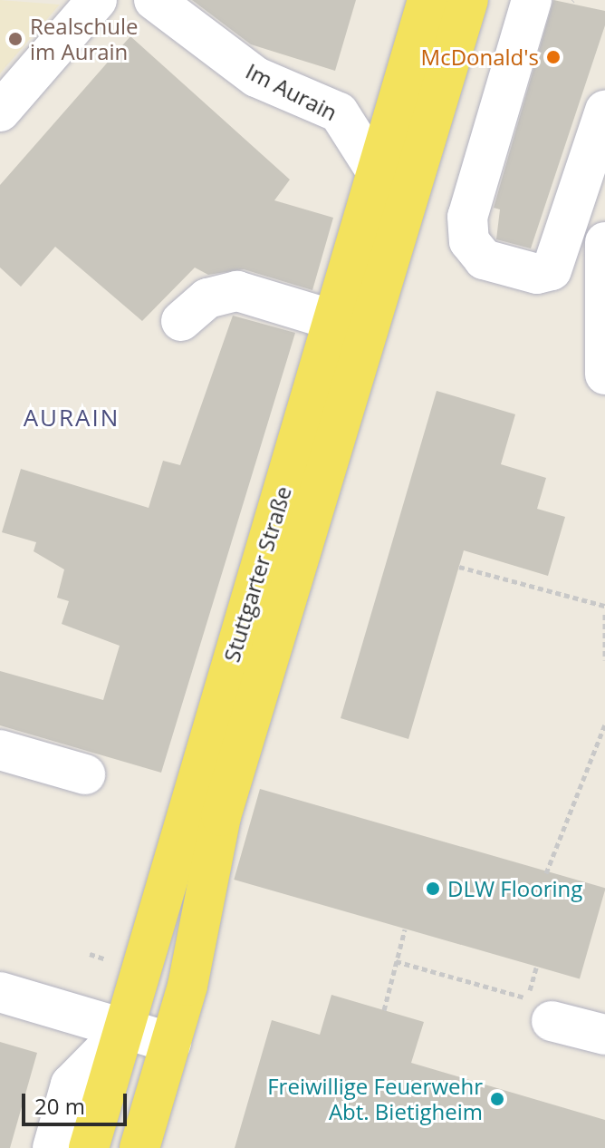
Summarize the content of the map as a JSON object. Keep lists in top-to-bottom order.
{
  "streets": {
    "main road": ["Stuttgarter Straße"],
    "street": ["Im Aurain"]
  },
  "crossings": [
    ["Im Aurain", "Stuttgarter Straße"]
  ],
  "districts": ["AURAIN"],
  "places": [
    "Realschule im Aurain",
    "McDonald's",
    "DLW Flooring",
    "Freiwillige Feuerwehr Abt. Bietigheim"
  ],
  "scale_bar": "20 m"
}
